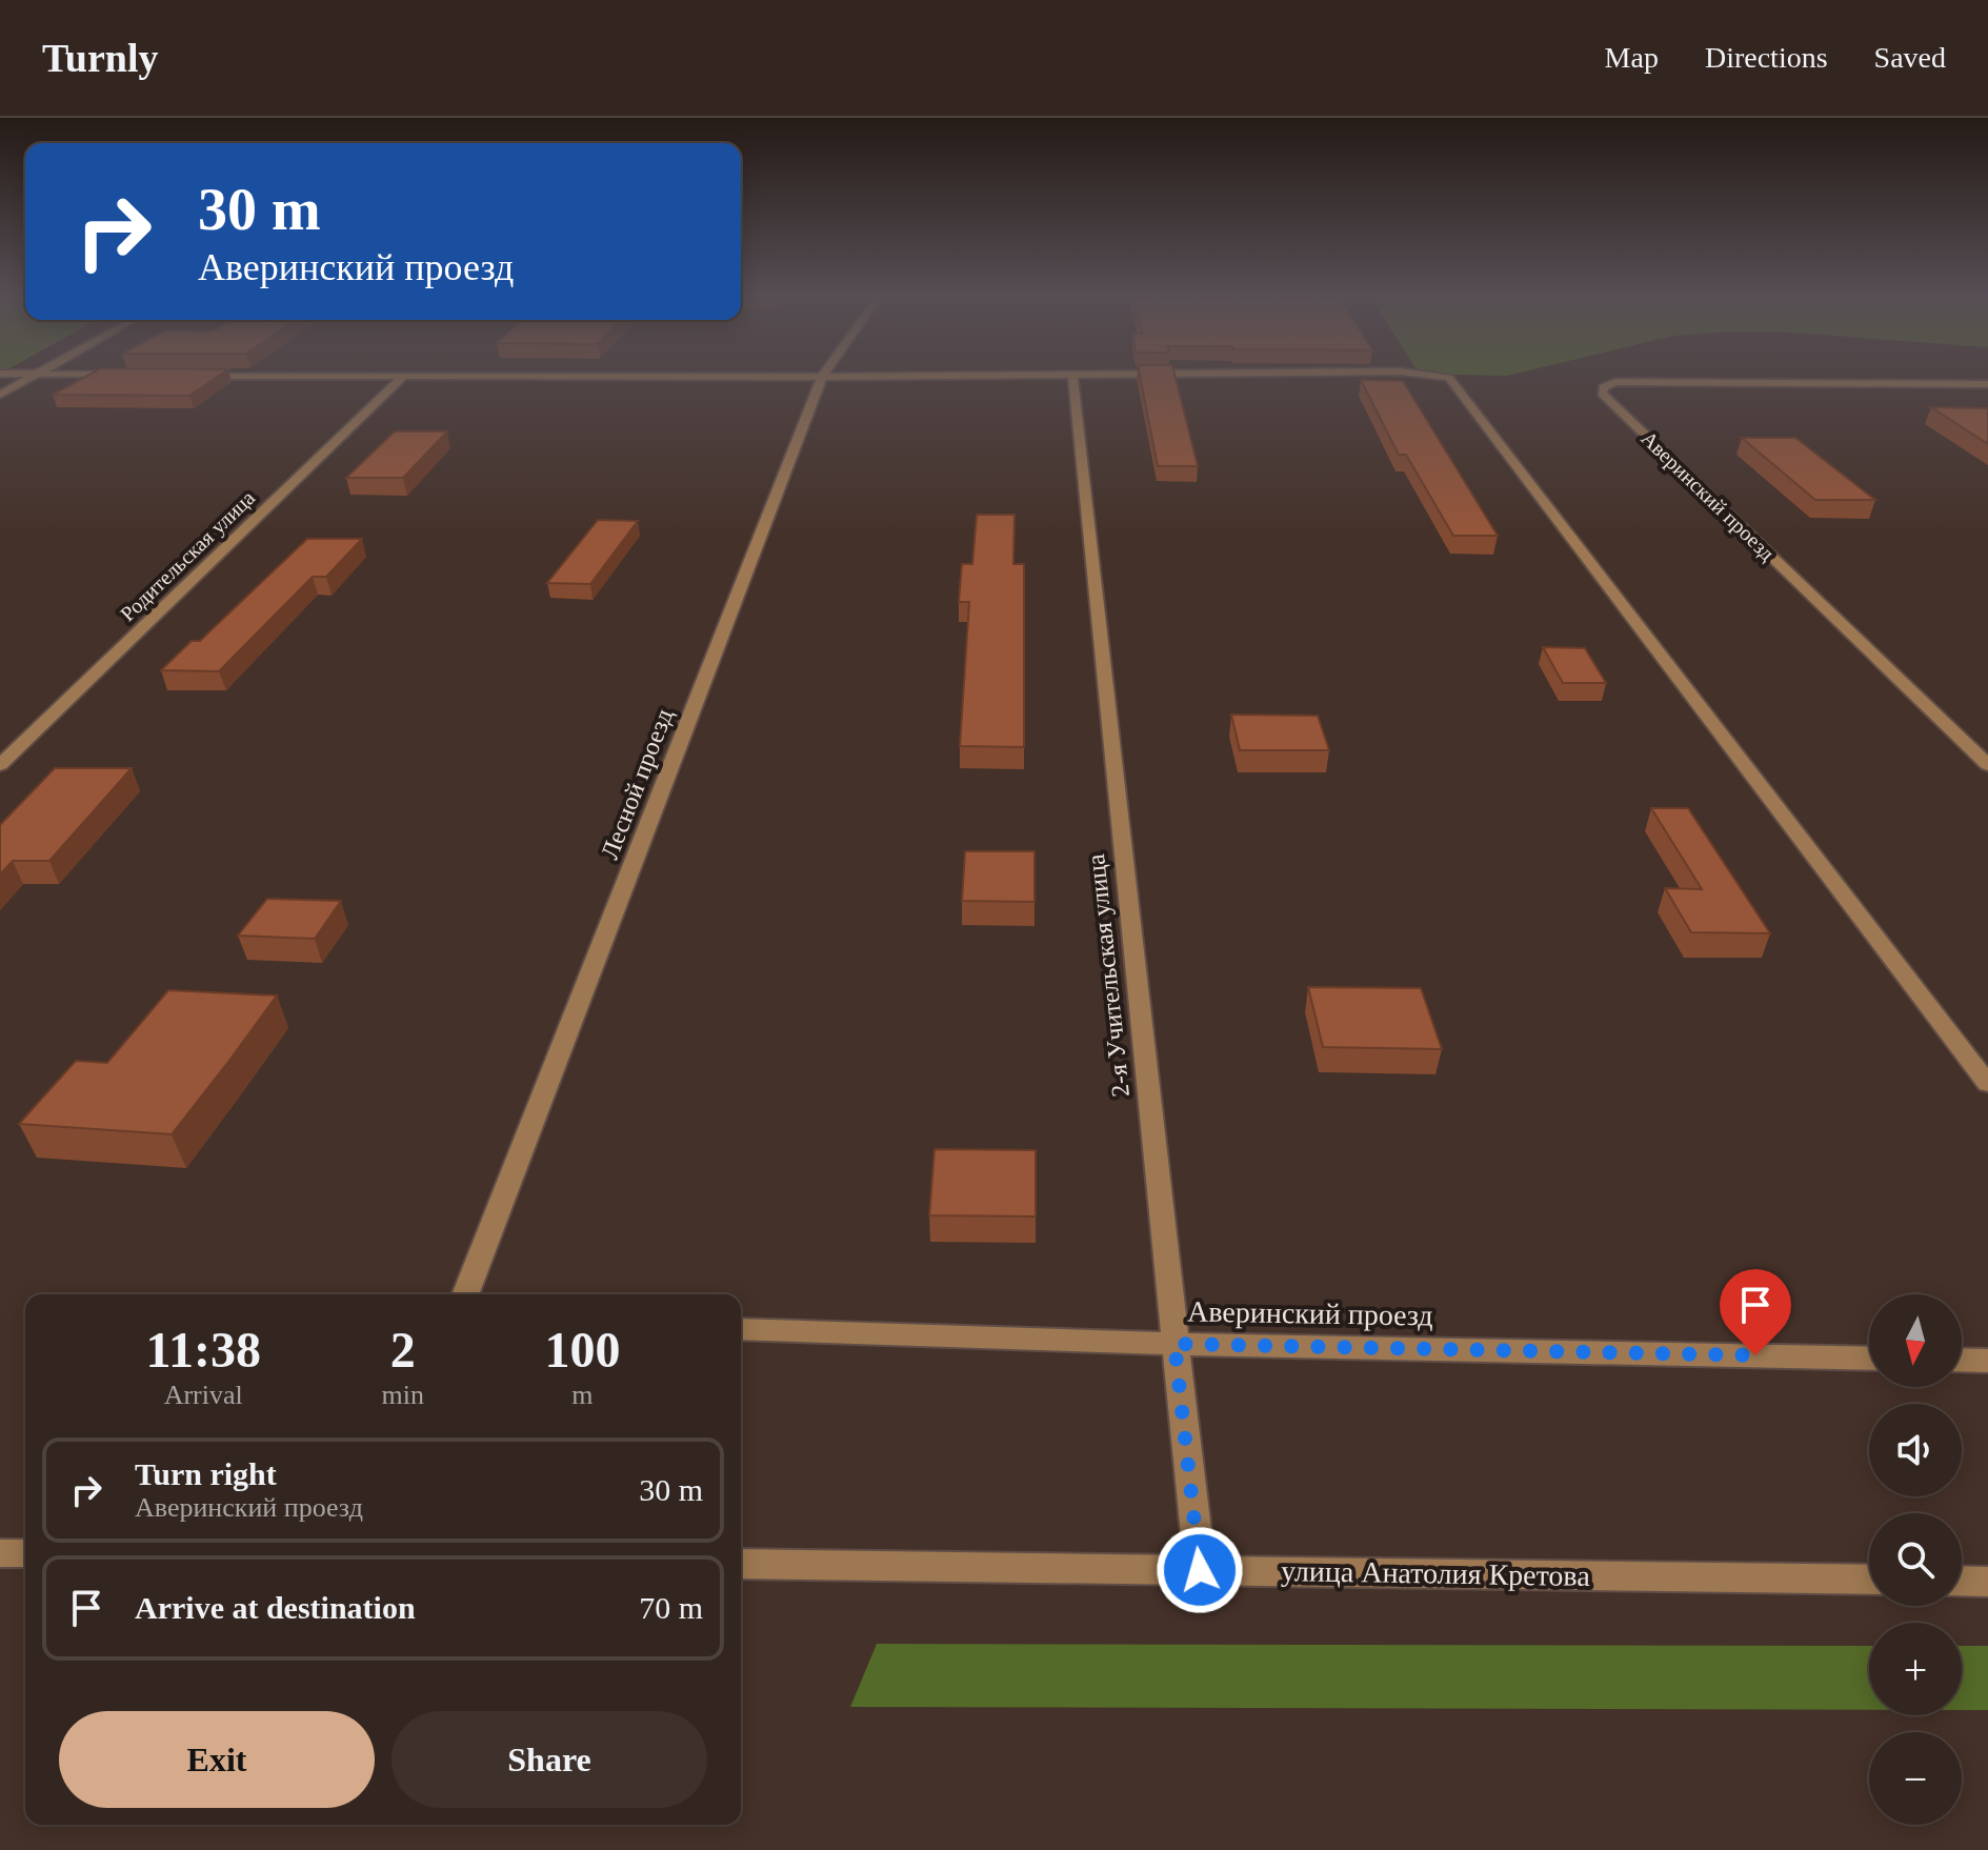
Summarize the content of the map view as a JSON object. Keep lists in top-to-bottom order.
{
  "streets": {
    "street": [
      "Аверинский проезд",
      "Родительская улица",
      "Лесной проезд",
      "2-я Учительская улица",
      "улица Анатолия Кретова"
    ]
  },
  "crossings": [
    ["Аверинский проезд", "2-я Учительская улица"],
    ["2-я Учительская улица", "улица Анатолия Кретова"]
  ],
  "north": "bottom",
  "page": {
    "header": "Turnly",
    "nav": ["Map", "Directions", "Saved"],
    "turn": ["30 m", "Аверинский проезд"],
    "map_buttons": ["+", "−"],
    "eta": [
      "11:38",
      "Arrival",
      "2",
      "min",
      "100",
      "m"
    ],
    "list": [
      {
        "name": "Turn right",
        "note": "Аверинский проезд",
        "value": "30 m"
      },
      {
        "name": "Arrive at destination",
        "value": "70 m"
      }
    ],
    "buttons": ["Exit", "Share"]
  }
}
